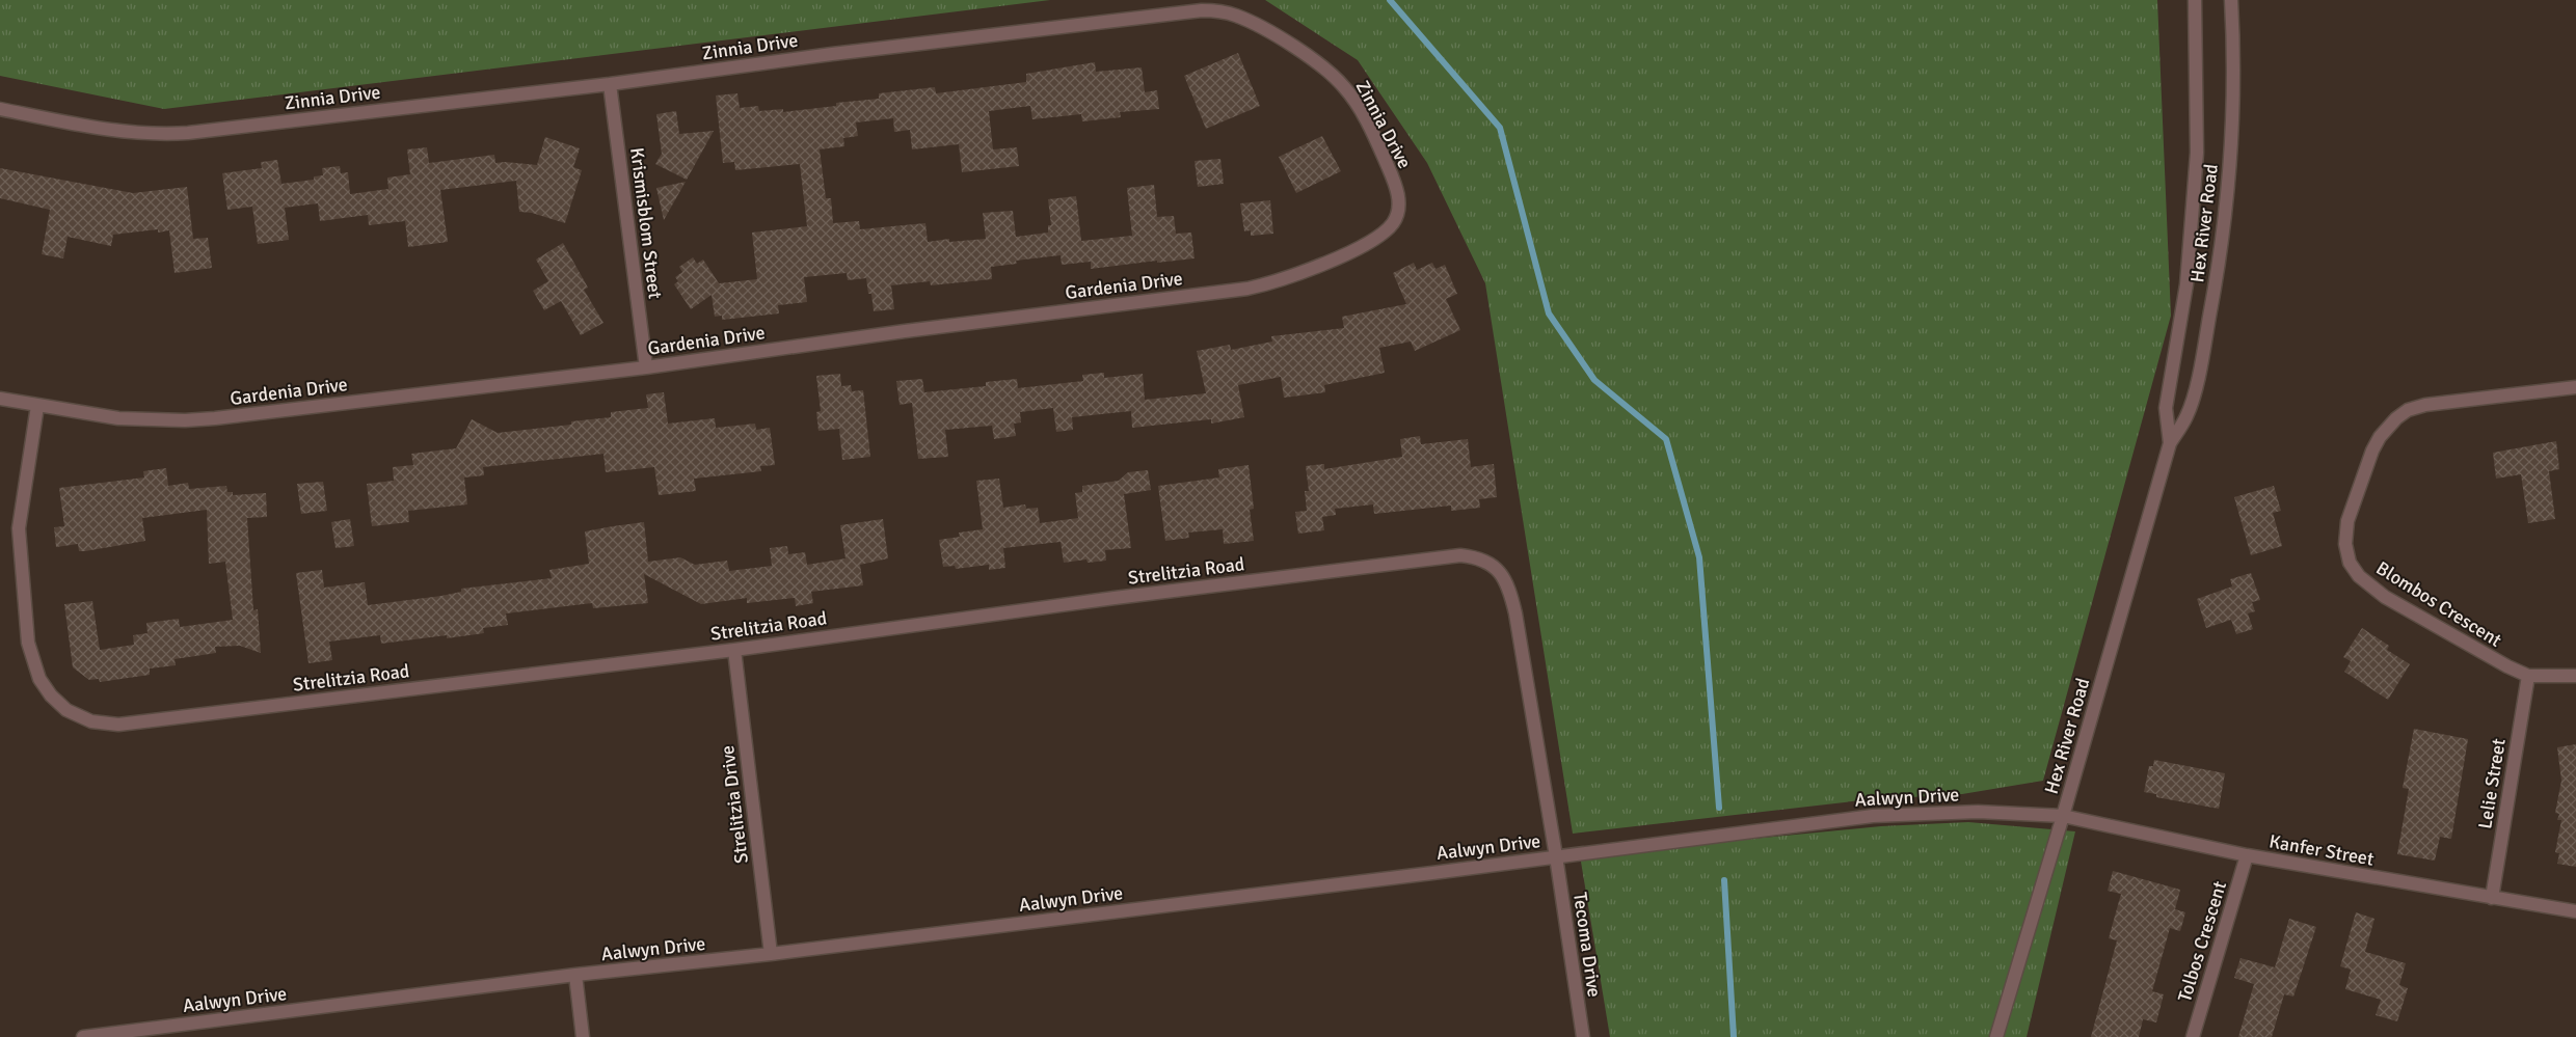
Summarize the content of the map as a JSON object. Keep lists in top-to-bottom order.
{
  "streets": {
    "street": [
      "Zinnia Drive",
      "Krismisblom Street",
      "Hex River Road",
      "Gardenia Drive",
      "Strelitzia Road",
      "Blombos Crescent",
      "Lelie Street",
      "Aalwyn Drive",
      "Strelitzia Drive",
      "Kanfer Street",
      "Tolbos Crescent",
      "Tecoma Drive"
    ]
  },
  "crossings": [
    ["Zinnia Drive", "Krismisblom Street"],
    ["Zinnia Drive", "Gardenia Drive"],
    ["Krismisblom Street", "Gardenia Drive"],
    ["Hex River Road", "Aalwyn Drive"],
    ["Hex River Road", "Kanfer Street"],
    ["Gardenia Drive", "Strelitzia Road"],
    ["Strelitzia Road", "Aalwyn Drive"],
    ["Strelitzia Road", "Strelitzia Drive"],
    ["Strelitzia Road", "Tecoma Drive"],
    ["Blombos Crescent", "Lelie Street"],
    ["Lelie Street", "Kanfer Street"],
    ["Aalwyn Drive", "Strelitzia Drive"],
    ["Aalwyn Drive", "Kanfer Street"],
    ["Aalwyn Drive", "Tecoma Drive"],
    ["Kanfer Street", "Tolbos Crescent"]
  ]
}
